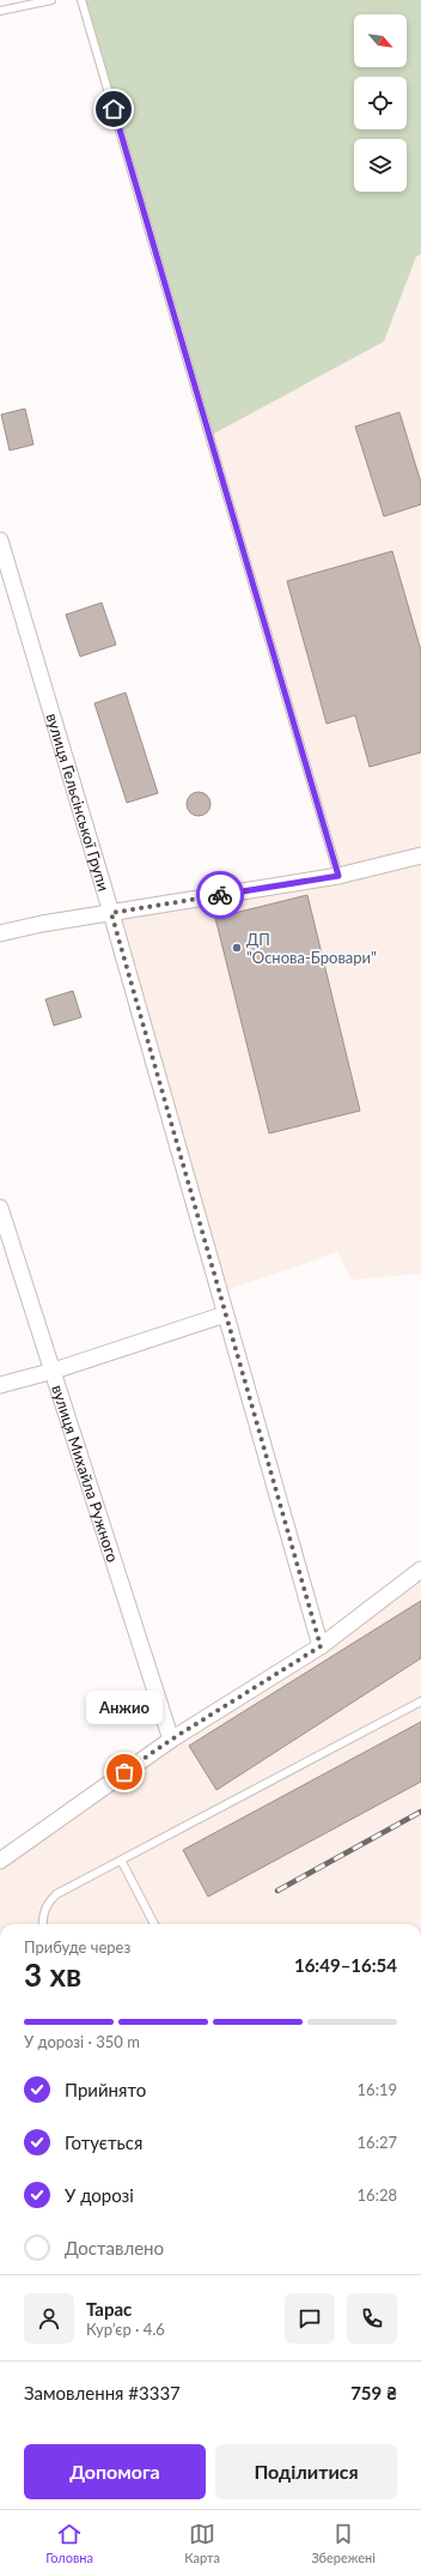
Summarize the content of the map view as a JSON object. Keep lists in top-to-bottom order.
{
  "streets": {
    "street": ["вулиця Гельсінської Групи", "вулиця Михайла Ружного"]
  },
  "places": ["ДП \"Основа-Бровари\"", "Анжио"],
  "north": "bottom right",
  "page": {
    "bubble": "Анжио",
    "heading": ["3 хв", "Прибуде через", "16:49–16:54"],
    "panel": [
      "Тарас",
      "Кур’єр · 4.6",
      "Замовлення #3337",
      "759 ₴"
    ],
    "bar": "У дорозі · 350 m",
    "list": [
      ["Прийнято", "16:19"],
      ["Готується", "16:27"],
      ["У дорозі", "16:28"],
      "Доставлено"
    ],
    "buttons": ["Допомога", "Поділитися"],
    "tabs": ["Головна", "Карта", "Збережені"]
  }
}
